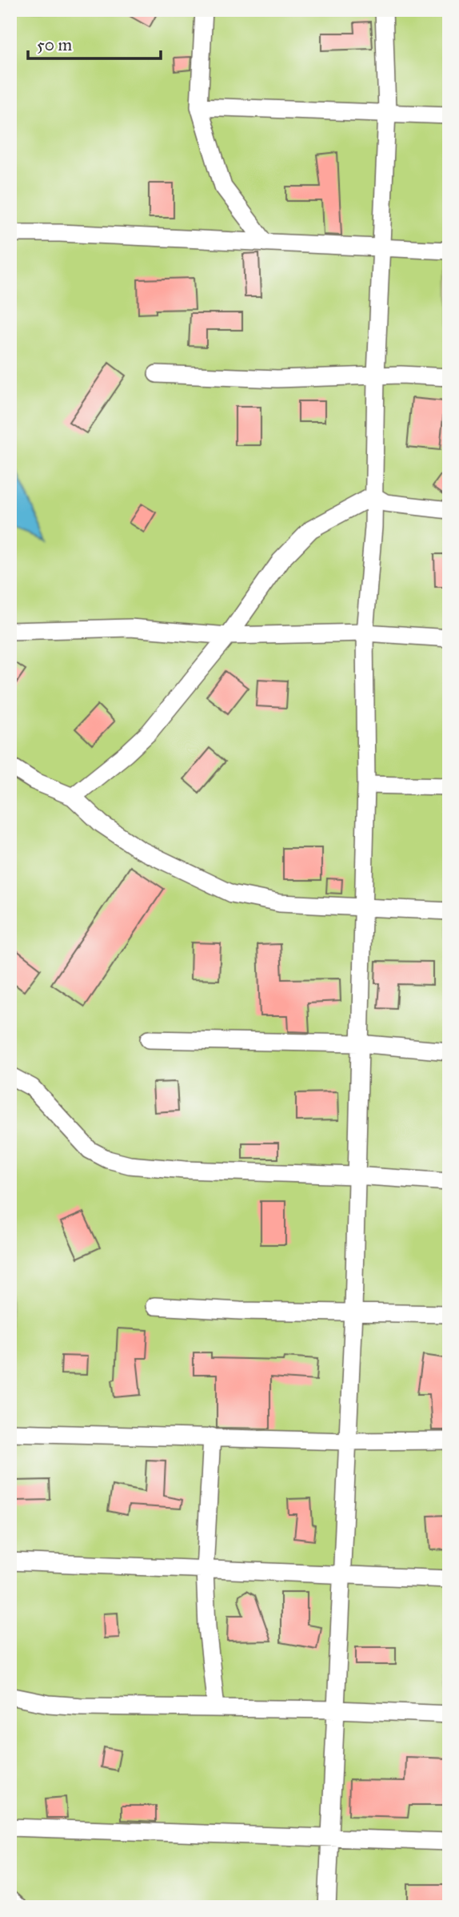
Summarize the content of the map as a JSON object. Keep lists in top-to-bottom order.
{
  "scale_bar": "50 m"
}
